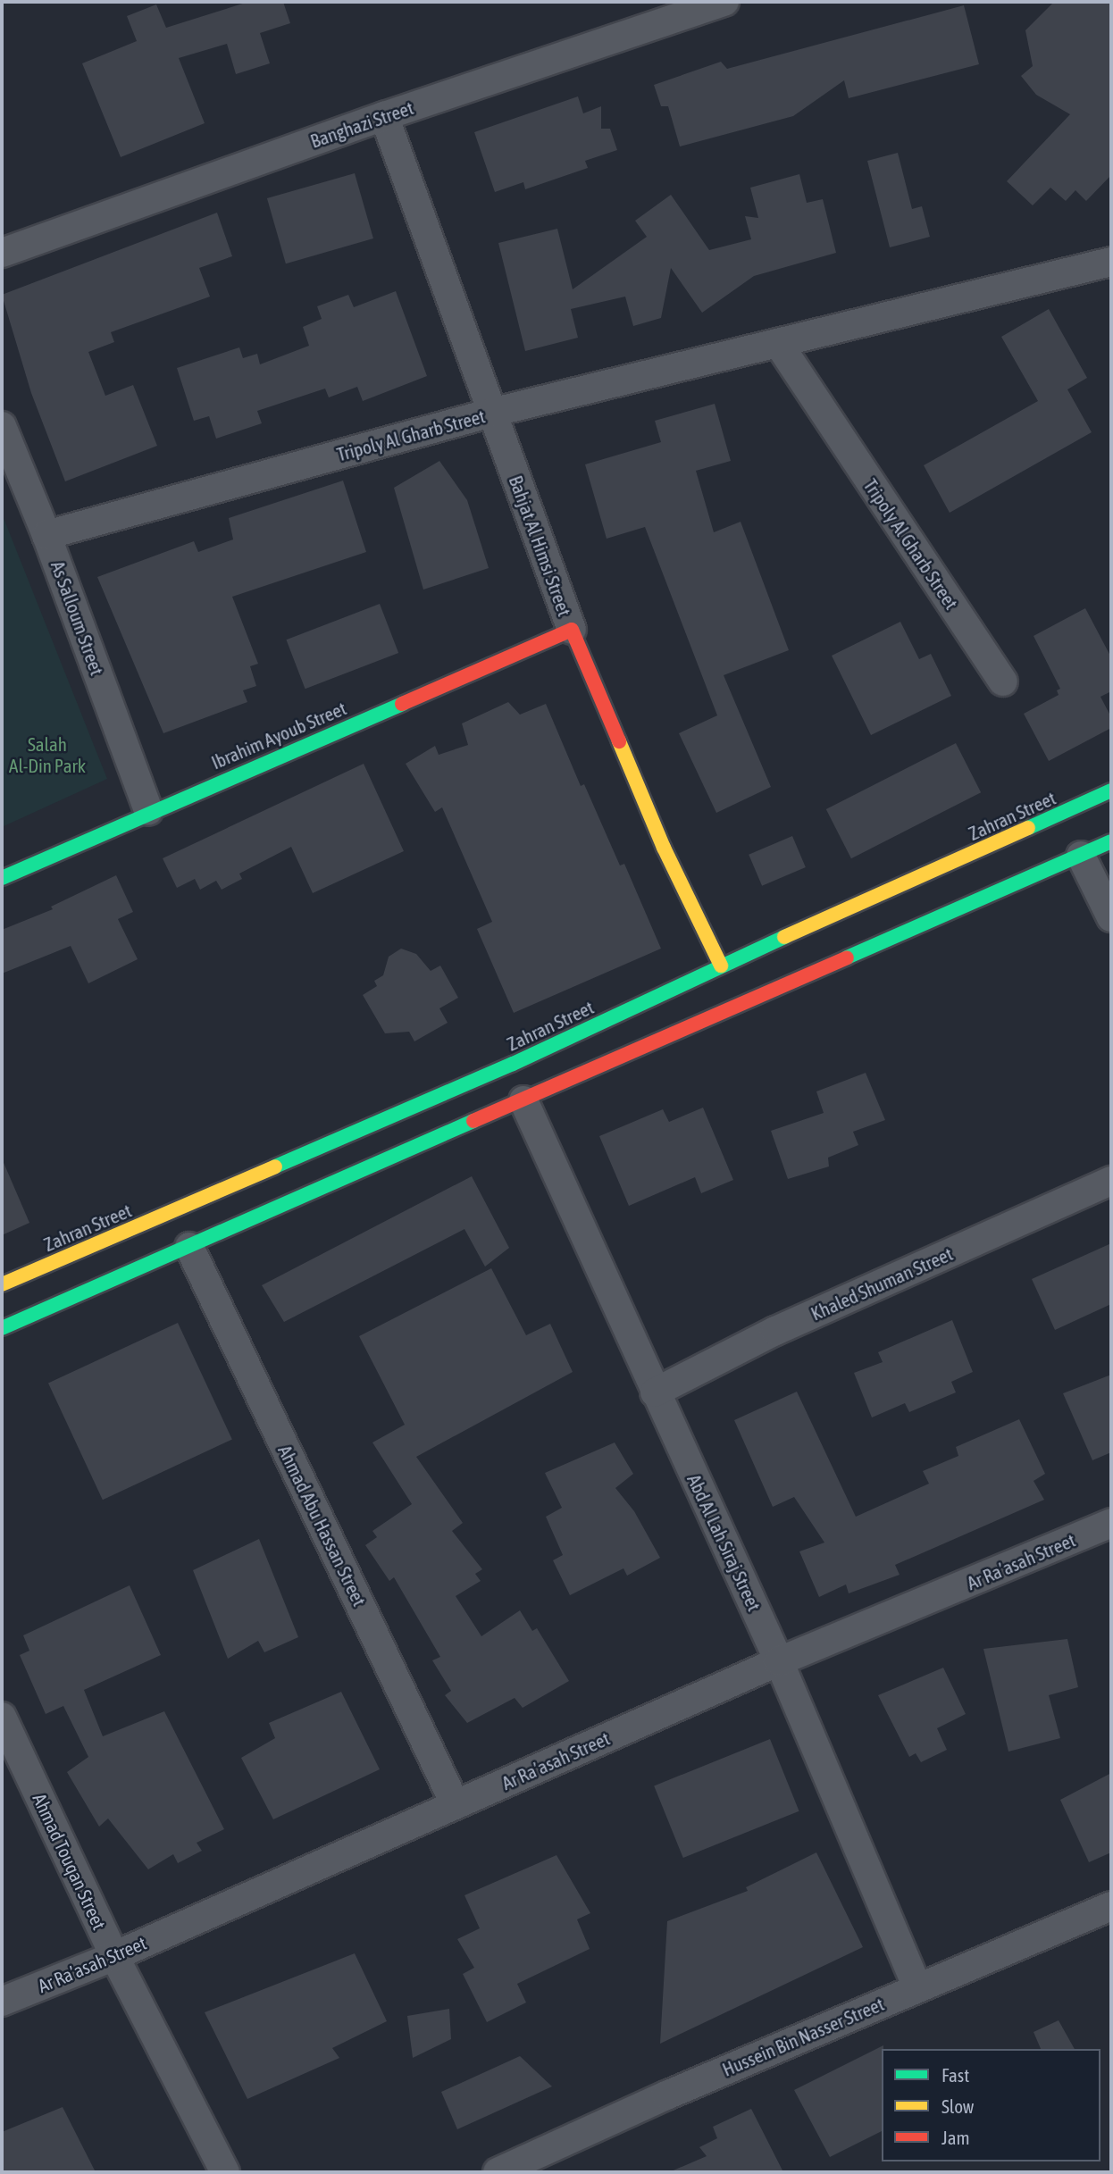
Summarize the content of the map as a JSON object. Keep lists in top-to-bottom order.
{
  "streets": {
    "main road": ["Bahjat Al Himsi Street", "Ibrahim Ayoub Street", "Zahran Street"],
    "street": [
      "Banghazi Street",
      "Tripoly Al Gharb Street",
      "As Salloum Street",
      "Khaled Shuman Street",
      "Ahmad Abu Hassan Street",
      "Abd Al Lah Siraj Street",
      "Ar Ra’asah Street",
      "Ahmad Touqan Street",
      "Hussein Bin Nasser Street"
    ]
  },
  "crossings": [
    ["Banghazi Street", "Bahjat Al Himsi Street"],
    ["Tripoly Al Gharb Street", "Bahjat Al Himsi Street"],
    ["Tripoly Al Gharb Street", "As Salloum Street"],
    ["Bahjat Al Himsi Street", "Ibrahim Ayoub Street"],
    ["Bahjat Al Himsi Street", "Zahran Street"],
    ["As Salloum Street", "Ibrahim Ayoub Street"],
    ["Khaled Shuman Street", "Abd Al Lah Siraj Street"],
    ["Ahmad Abu Hassan Street", "Ar Ra’asah Street"],
    ["Abd Al Lah Siraj Street", "Ar Ra’asah Street"],
    ["Abd Al Lah Siraj Street", "Hussein Bin Nasser Street"],
    ["Ar Ra’asah Street", "Ahmad Touqan Street"]
  ],
  "parks": ["Salah Al-Din Park"],
  "legend": ["Fast", "Slow", "Jam"]
}
